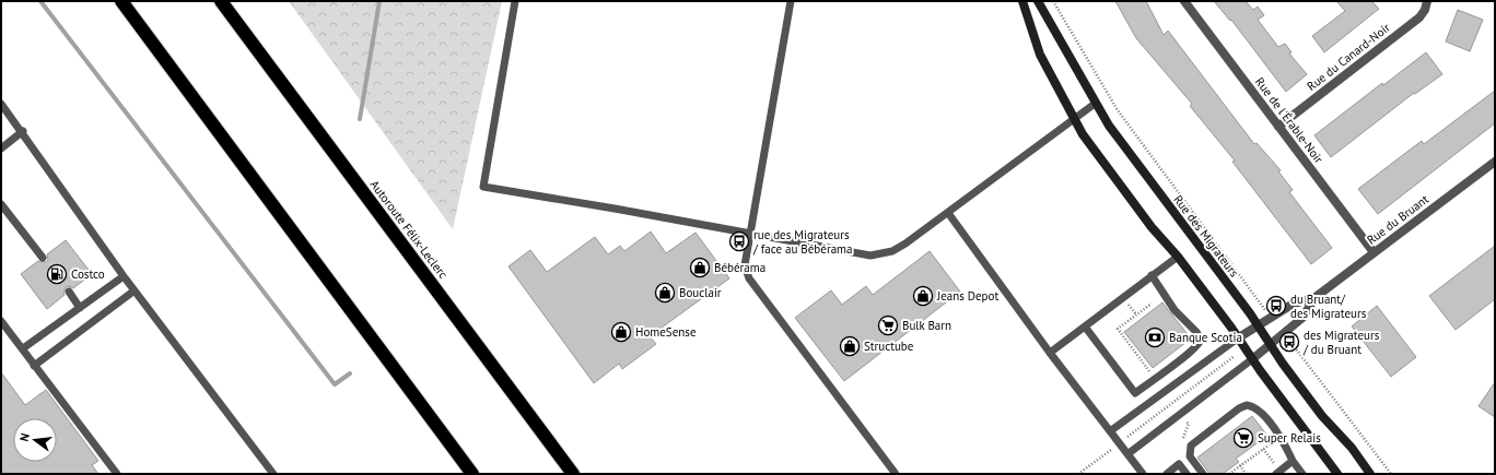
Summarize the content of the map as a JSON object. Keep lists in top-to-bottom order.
{
  "streets": {
    "highway": ["Autoroute Félix-Leclerc"],
    "street": [
      "Rue du Canard-Noir",
      "Rue de l'Érable-Noir",
      "Rue du Bruant",
      "Rue des Migrateurs"
    ]
  },
  "crossings": [
    ["Rue du Canard-Noir", "Rue de l'Érable-Noir"],
    ["Rue de l'Érable-Noir", "Rue du Bruant"],
    ["Rue du Bruant", "Rue des Migrateurs"]
  ],
  "places": {
    "bus stop": ["rue des Migrateurs / face au Bébérama", "du Bruant/ des Migrateurs", "des Migrateurs / du Bruant"],
    "shop": [
      "Bébérama",
      "Bouclair",
      "Jeans Depot",
      "HomeSense",
      "Structube"
    ],
    "fuel station": ["Costco"],
    "supermarket": ["Bulk Barn", "Super Relais"],
    "bank": ["Banque Scotia"]
  },
  "north": "left"
}
